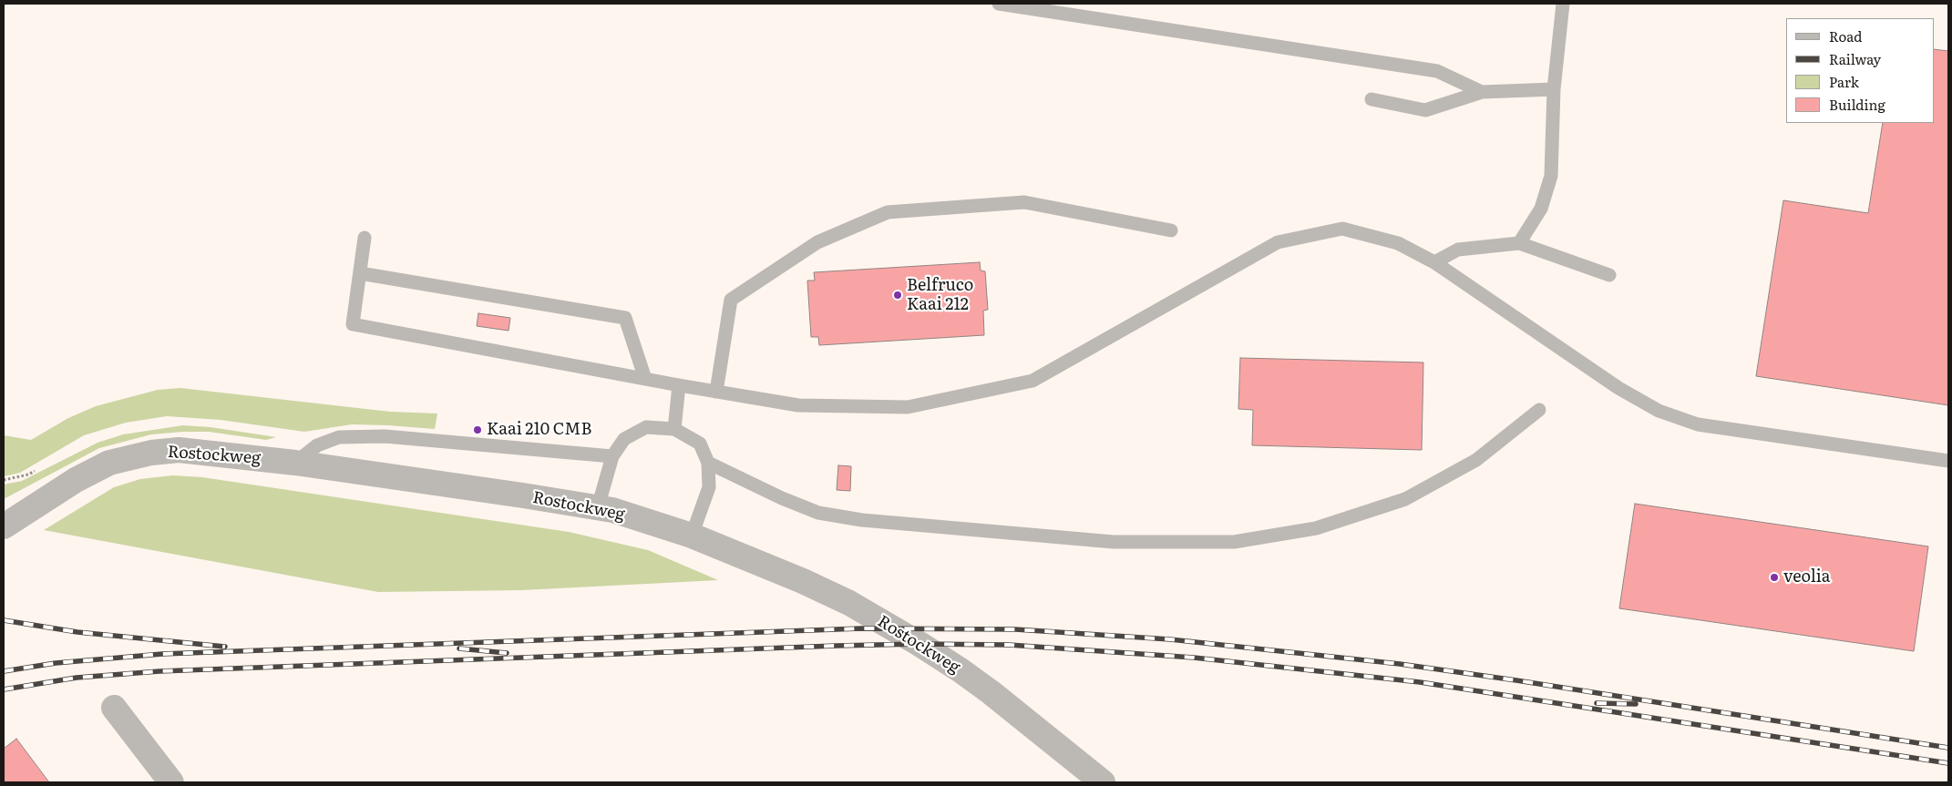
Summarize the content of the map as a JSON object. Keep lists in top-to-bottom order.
{
  "streets": {
    "street": ["Rostockweg"]
  },
  "places": ["Belfruco Kaai 212", "Kaai 210 CMB", "veolia"],
  "legend": [
    "Road",
    "Railway",
    "Park",
    "Building"
  ]
}
